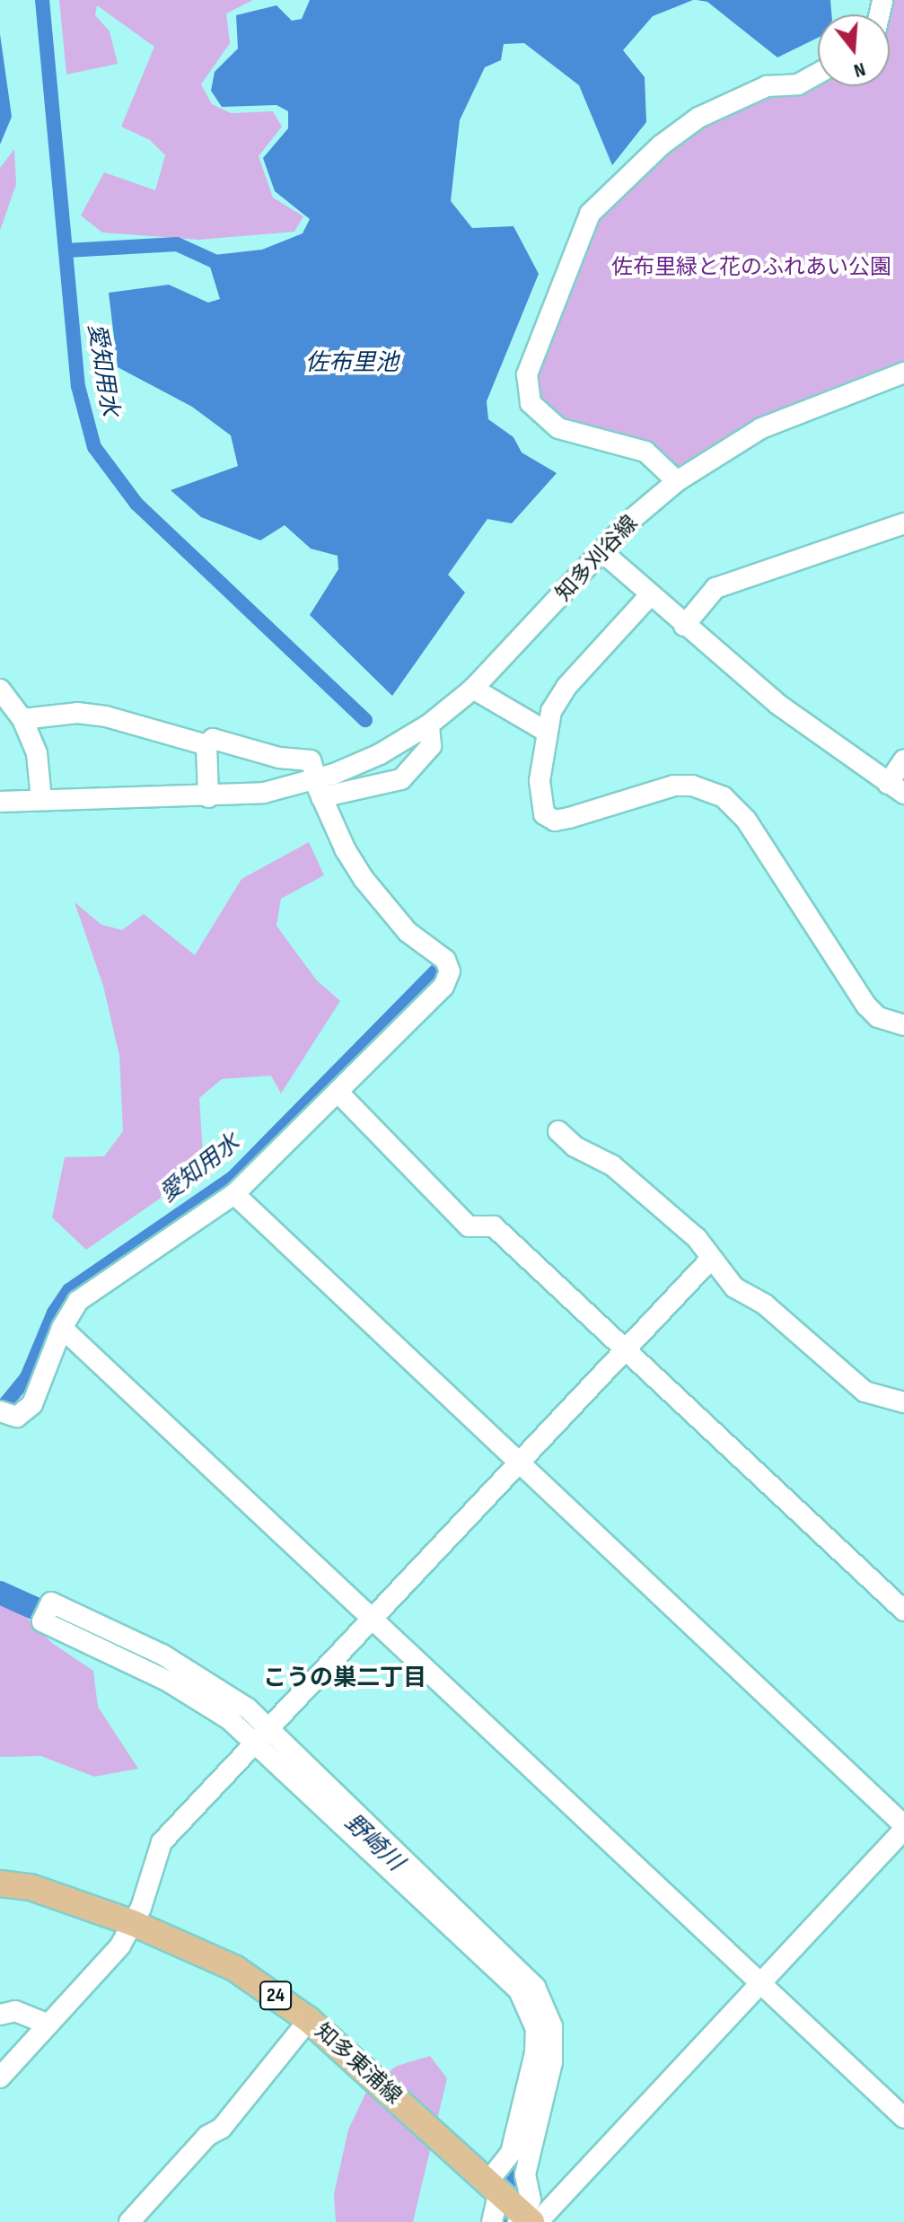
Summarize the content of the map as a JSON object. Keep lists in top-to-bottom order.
{
  "streets": {
    "main road": ["24", "知多東浦線"],
    "street": ["知多刈谷線"]
  },
  "districts": ["こうの巣二丁目"],
  "water": ["佐布里池", "愛知用水", "野崎川"],
  "parks": ["佐布里緑と花のふれあい公園"],
  "north": "bottom"
}
